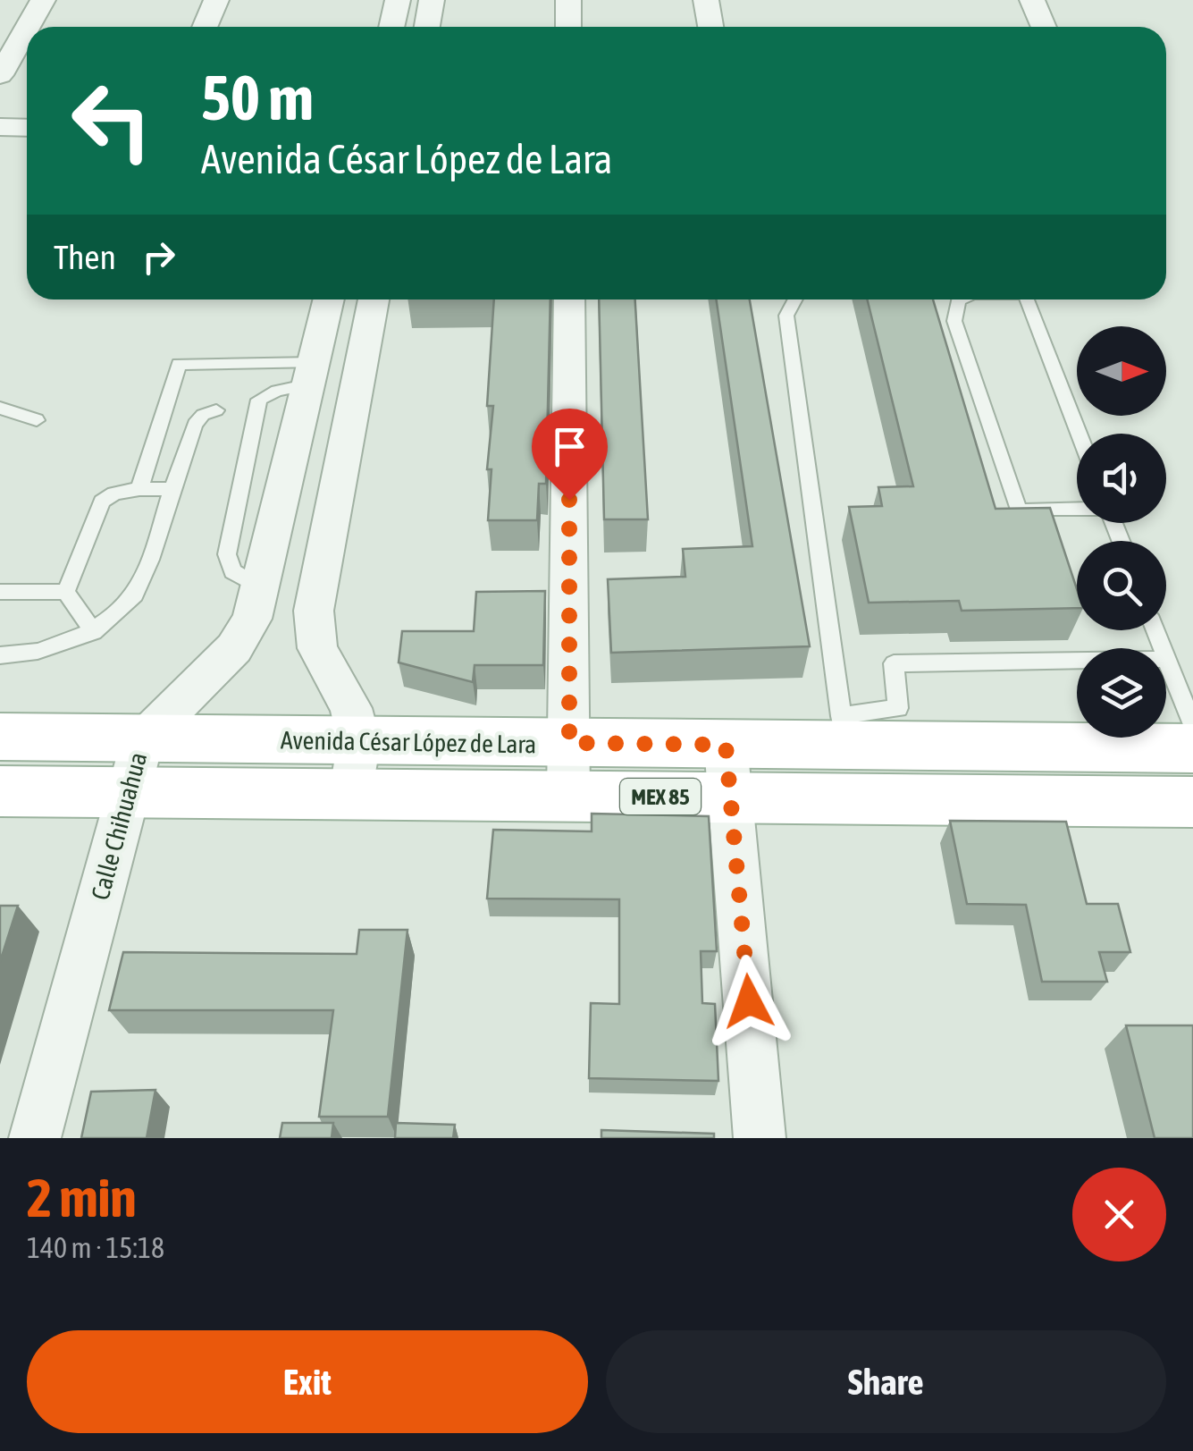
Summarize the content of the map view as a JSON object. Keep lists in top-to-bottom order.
{
  "streets": {
    "main road": ["Avenida César López de Lara", "MEX 85"],
    "street": ["Calle Chihuahua"]
  },
  "crossings": [
    ["Avenida César López de Lara", "Calle Chihuahua"]
  ],
  "north": "right",
  "page": {
    "turn": ["50 m", "Avenida César López de Lara"],
    "then": "Then",
    "heading": ["2 min", "140 m · 15:18"],
    "buttons": ["Exit", "Share"]
  }
}
